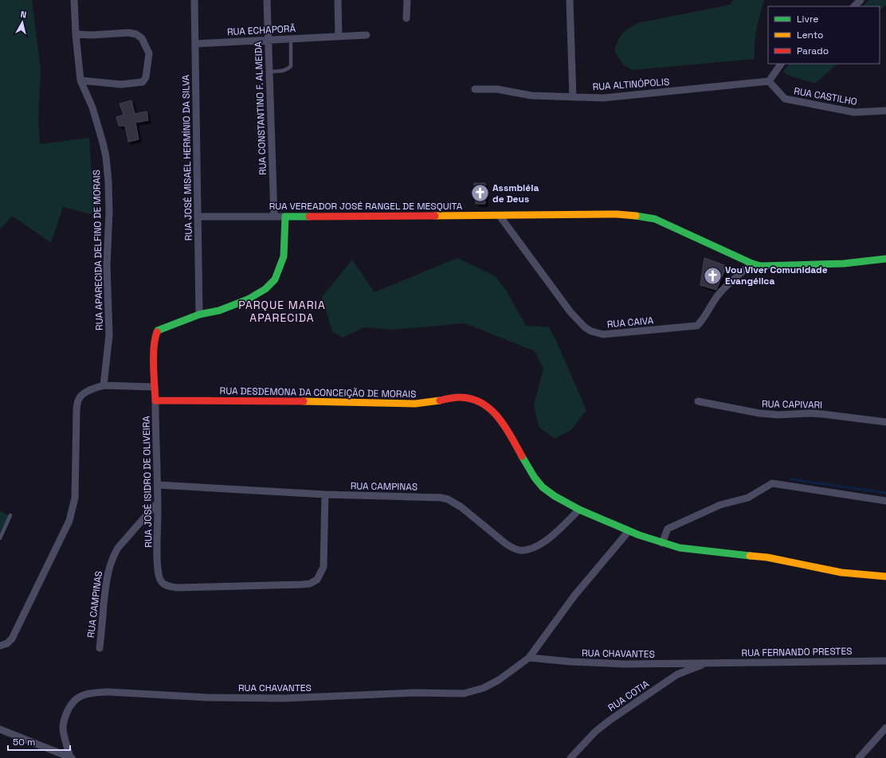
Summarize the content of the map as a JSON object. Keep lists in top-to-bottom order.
{
  "streets": {
    "street": [
      "RUA ECHAPORÃ",
      "RUA ALTINÓPOLIS",
      "RUA CASTILHO",
      "RUA CONSTANTINO F. ALMEIDA",
      "RUA JOSÉ MISAEL HERMÍNIO DA SILVA",
      "RUA VEREADOR JOSÉ RANGEL DE MESQUITA",
      "RUA APARECIDA DELFINO DE MORAIS",
      "RUA CAIVA",
      "RUA DESDEMONA DA CONCEIÇÃO DE MORAIS",
      "RUA CAPIVARI",
      "RUA JOSÉ ISIDRO DE OLIVEIRA",
      "RUA CAMPINAS",
      "RUA FERNANDO PRESTES",
      "RUA CHAVANTES",
      "RUA COTIA"
    ]
  },
  "crossings": [
    ["RUA ECHAPORÃ", "RUA CONSTANTINO F. ALMEIDA"],
    ["RUA ECHAPORÃ", "RUA JOSÉ MISAEL HERMÍNIO DA SILVA"],
    ["RUA ALTINÓPOLIS", "RUA CASTILHO"],
    ["RUA CONSTANTINO F. ALMEIDA", "RUA VEREADOR JOSÉ RANGEL DE MESQUITA"],
    ["RUA JOSÉ MISAEL HERMÍNIO DA SILVA", "RUA VEREADOR JOSÉ RANGEL DE MESQUITA"],
    ["RUA JOSÉ MISAEL HERMÍNIO DA SILVA", "RUA JOSÉ ISIDRO DE OLIVEIRA"],
    ["RUA VEREADOR JOSÉ RANGEL DE MESQUITA", "RUA CAIVA"],
    ["RUA VEREADOR JOSÉ RANGEL DE MESQUITA", "RUA JOSÉ ISIDRO DE OLIVEIRA"],
    ["RUA DESDEMONA DA CONCEIÇÃO DE MORAIS", "RUA JOSÉ ISIDRO DE OLIVEIRA"],
    ["RUA DESDEMONA DA CONCEIÇÃO DE MORAIS", "RUA CAMPINAS"],
    ["RUA DESDEMONA DA CONCEIÇÃO DE MORAIS", "RUA CHAVANTES"],
    ["RUA JOSÉ ISIDRO DE OLIVEIRA", "RUA CAMPINAS"],
    ["RUA FERNANDO PRESTES", "RUA CHAVANTES"],
    ["RUA FERNANDO PRESTES", "RUA COTIA"],
    ["RUA CHAVANTES", "RUA COTIA"]
  ],
  "districts": ["PARQUE MARIA APARECIDA"],
  "places": {
    "church": ["Assmbléia de Deus", "Vou Viver Comunidade Evangélica"]
  },
  "legend": ["Livre", "Lento", "Parado"],
  "scale_bar": "50 m",
  "north": "top"
}
